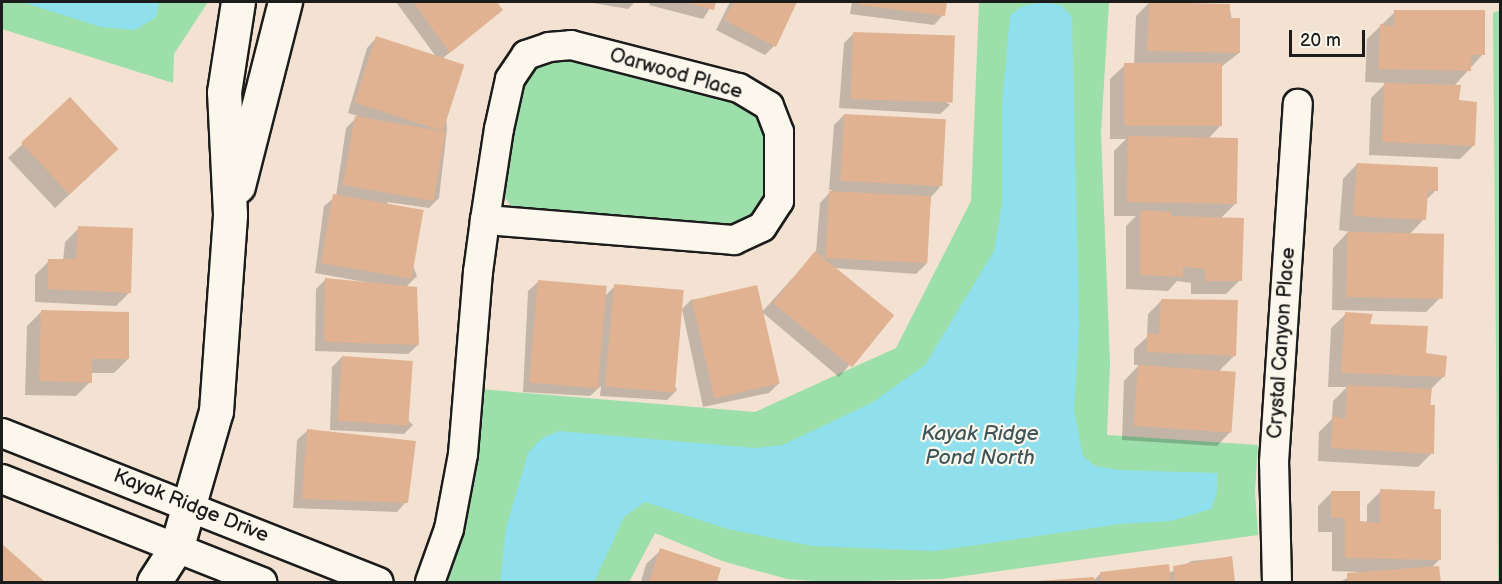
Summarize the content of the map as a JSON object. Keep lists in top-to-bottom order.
{
  "streets": {
    "street": ["Oarwood Place", "Crystal Canyon Place", "Kayak Ridge Drive"]
  },
  "water": ["Kayak Ridge Pond North"],
  "scale_bar": "20 m"
}
